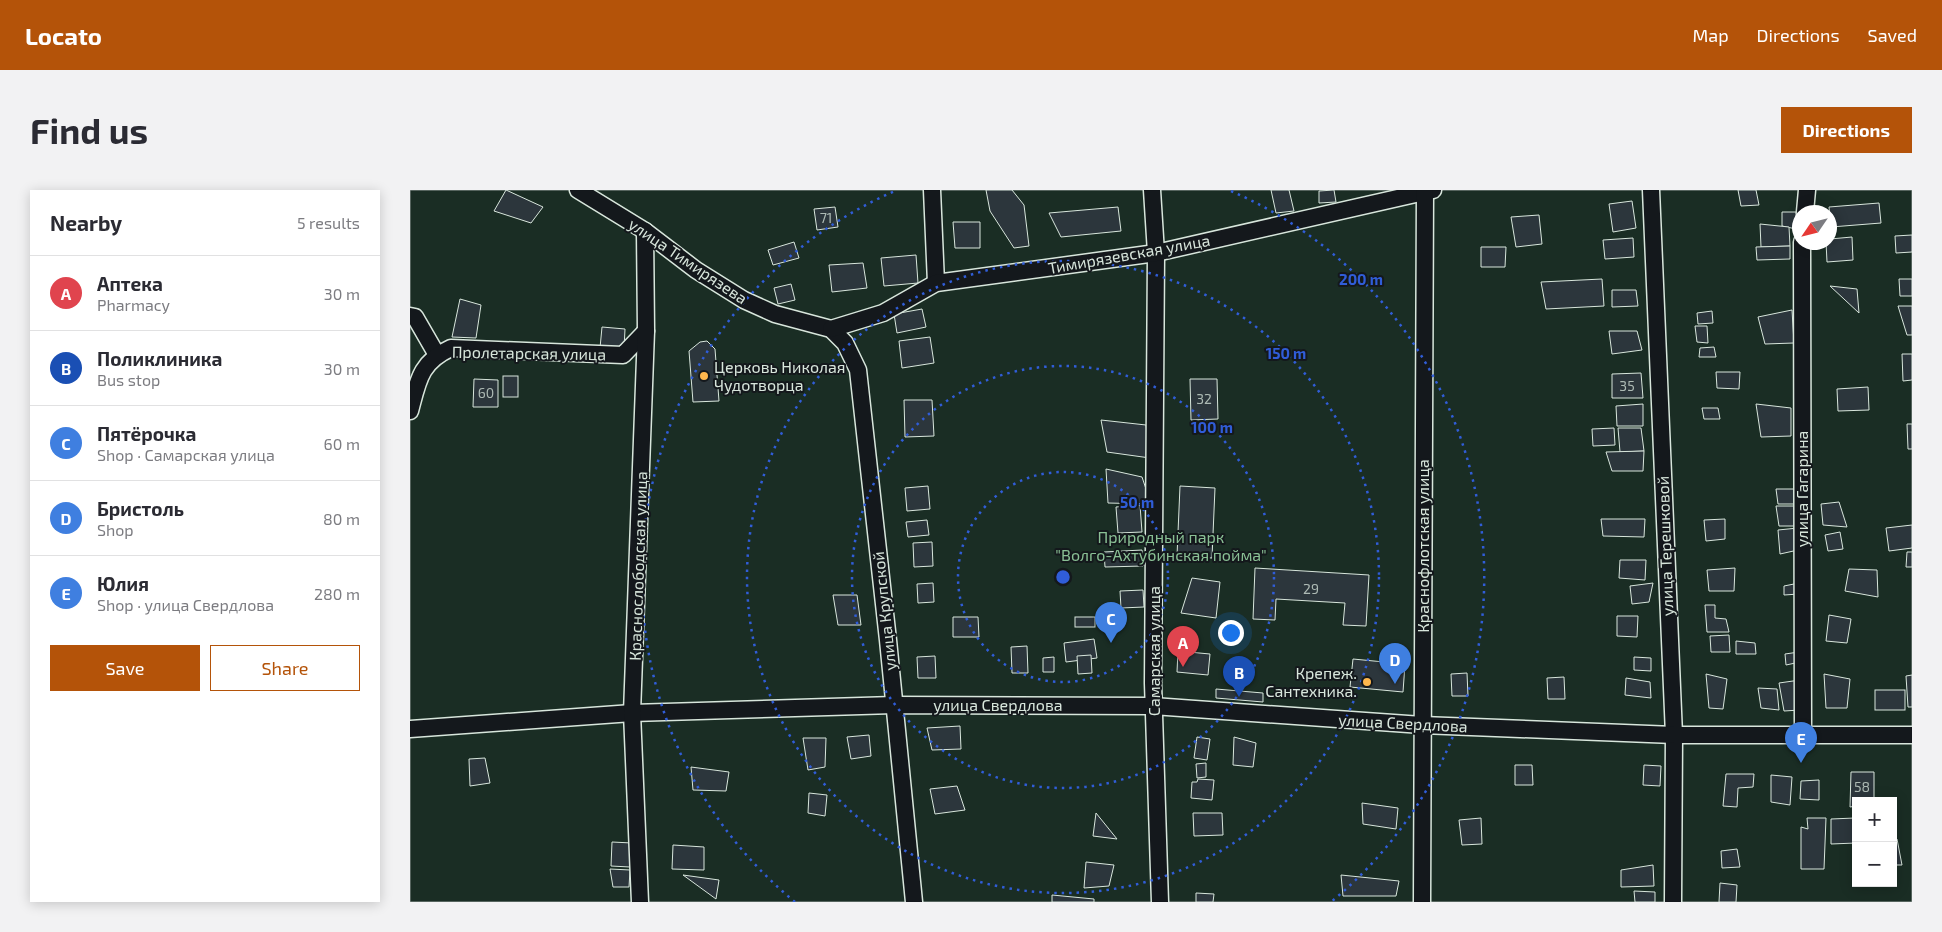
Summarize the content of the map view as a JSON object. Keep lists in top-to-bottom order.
{
  "streets": {
    "street": [
      "Тимирязевская улица",
      "улица Тимирязева",
      "Пролетарская улица",
      "улица Гагарина",
      "Краснофлотская улица",
      "улица Терешковой",
      "Краснослободская улица",
      "улица Крупской",
      "Самарская улица",
      "улица Свердлова"
    ]
  },
  "crossings": [
    ["Тимирязевская улица", "улица Тимирязева"],
    ["Тимирязевская улица", "Краснофлотская улица"],
    ["Тимирязевская улица", "улица Крупской"],
    ["Тимирязевская улица", "Самарская улица"],
    ["улица Тимирязева", "Краснослободская улица"],
    ["улица Тимирязева", "улица Крупской"],
    ["Пролетарская улица", "Краснослободская улица"],
    ["улица Гагарина", "улица Свердлова"],
    ["Краснофлотская улица", "улица Свердлова"],
    ["улица Терешковой", "улица Свердлова"],
    ["Краснослободская улица", "улица Свердлова"],
    ["улица Крупской", "улица Свердлова"],
    ["Самарская улица", "улица Свердлова"]
  ],
  "parks": ["Природный парк \"Волго-Ахтубинская пойма\""],
  "places": ["Церковь Николая Чудотворца", "Крепеж. Сантехника."],
  "house_numbers": [
    "71",
    "35",
    "60",
    "32",
    "29",
    "58"
  ],
  "north": "bottom left",
  "page": {
    "header": "Locato",
    "nav": ["Map", "Directions", "Saved"],
    "buttons": [
      "Directions",
      ["Save", "Share"]
    ],
    "title": "Find us",
    "heading": ["Nearby", "5 results"],
    "list": [
      {
        "mark": "A",
        "name": "Аптека",
        "note": "Pharmacy",
        "value": "30 m"
      },
      {
        "mark": "B",
        "name": "Поликлиника",
        "note": "Bus stop",
        "value": "30 m"
      },
      {
        "mark": "C",
        "name": "Пятёрочка",
        "note": "Shop · Самарская улица",
        "value": "60 m"
      },
      {
        "mark": "D",
        "name": "Бристоль",
        "note": "Shop",
        "value": "80 m"
      },
      {
        "mark": "E",
        "name": "Юлия",
        "note": "Shop · улица Свердлова",
        "value": "280 m"
      }
    ],
    "pins": [
      "C",
      "A",
      "D",
      "B",
      "E"
    ],
    "map_buttons": ["+", "−"]
  },
  "rings": [
    "200 m",
    "150 m",
    "100 m",
    "50 m"
  ]
}
